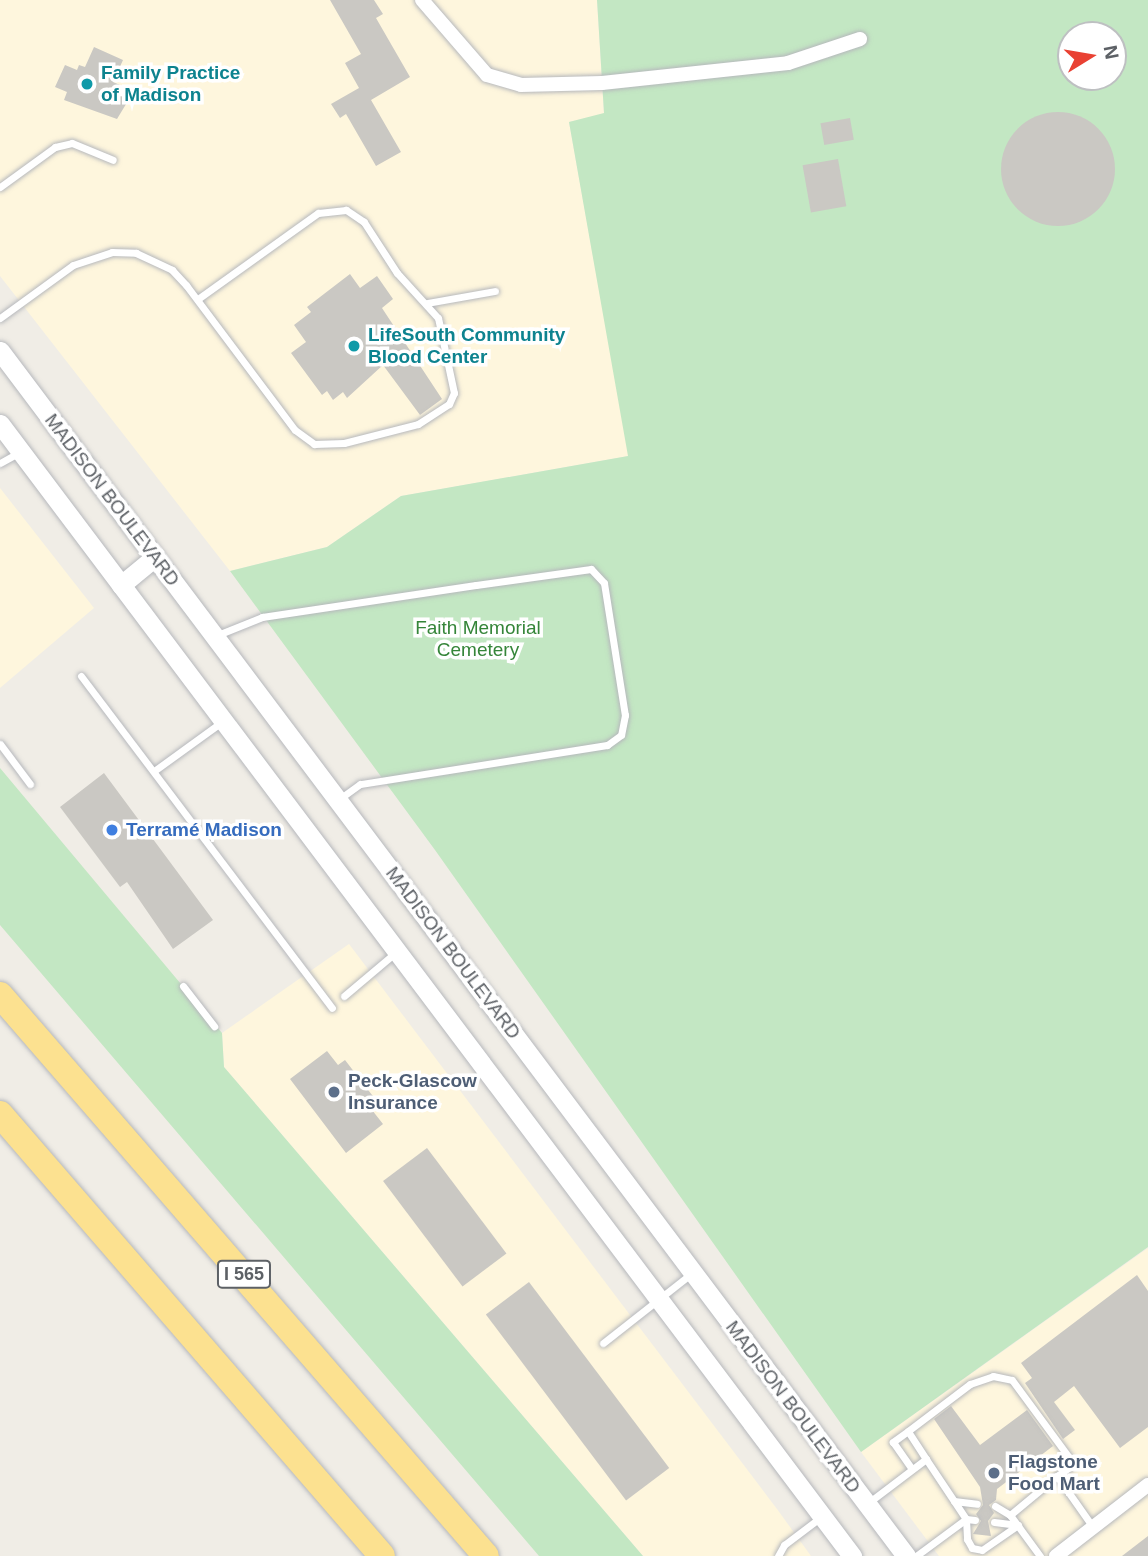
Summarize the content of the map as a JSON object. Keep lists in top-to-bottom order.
{
  "streets": {
    "highway": ["I 565"],
    "main road": ["MADISON BOULEVARD"]
  },
  "parks": ["Faith Memorial Cemetery"],
  "places": [
    "Family Practice of Madison",
    "LifeSouth Community Blood Center",
    "Terramé Madison",
    "Peck-Glascow Insurance",
    "Flagstone Food Mart"
  ],
  "north": "right"
}
